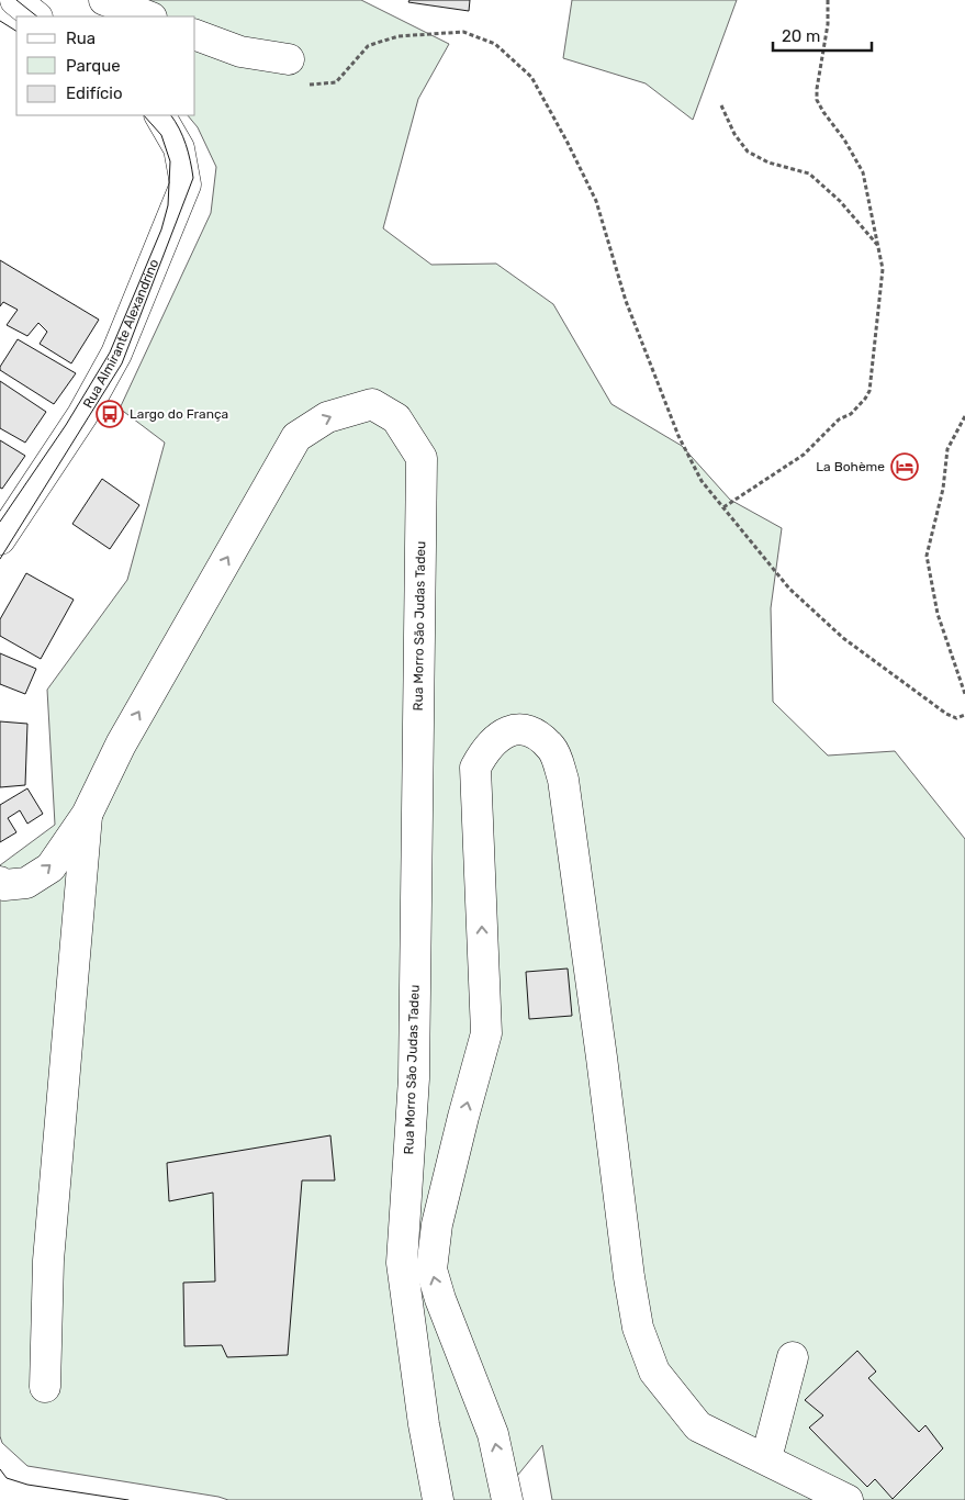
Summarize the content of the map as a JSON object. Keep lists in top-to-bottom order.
{
  "streets": {
    "street": ["Rua Almirante Alexandrino", "Rua Morro São Judas Tadeu"]
  },
  "places": {
    "bus stop": ["Largo do França"],
    "hotel": ["La Bohème"]
  },
  "legend": ["Rua", "Parque", "Edifício"],
  "scale_bar": "20 m"
}
